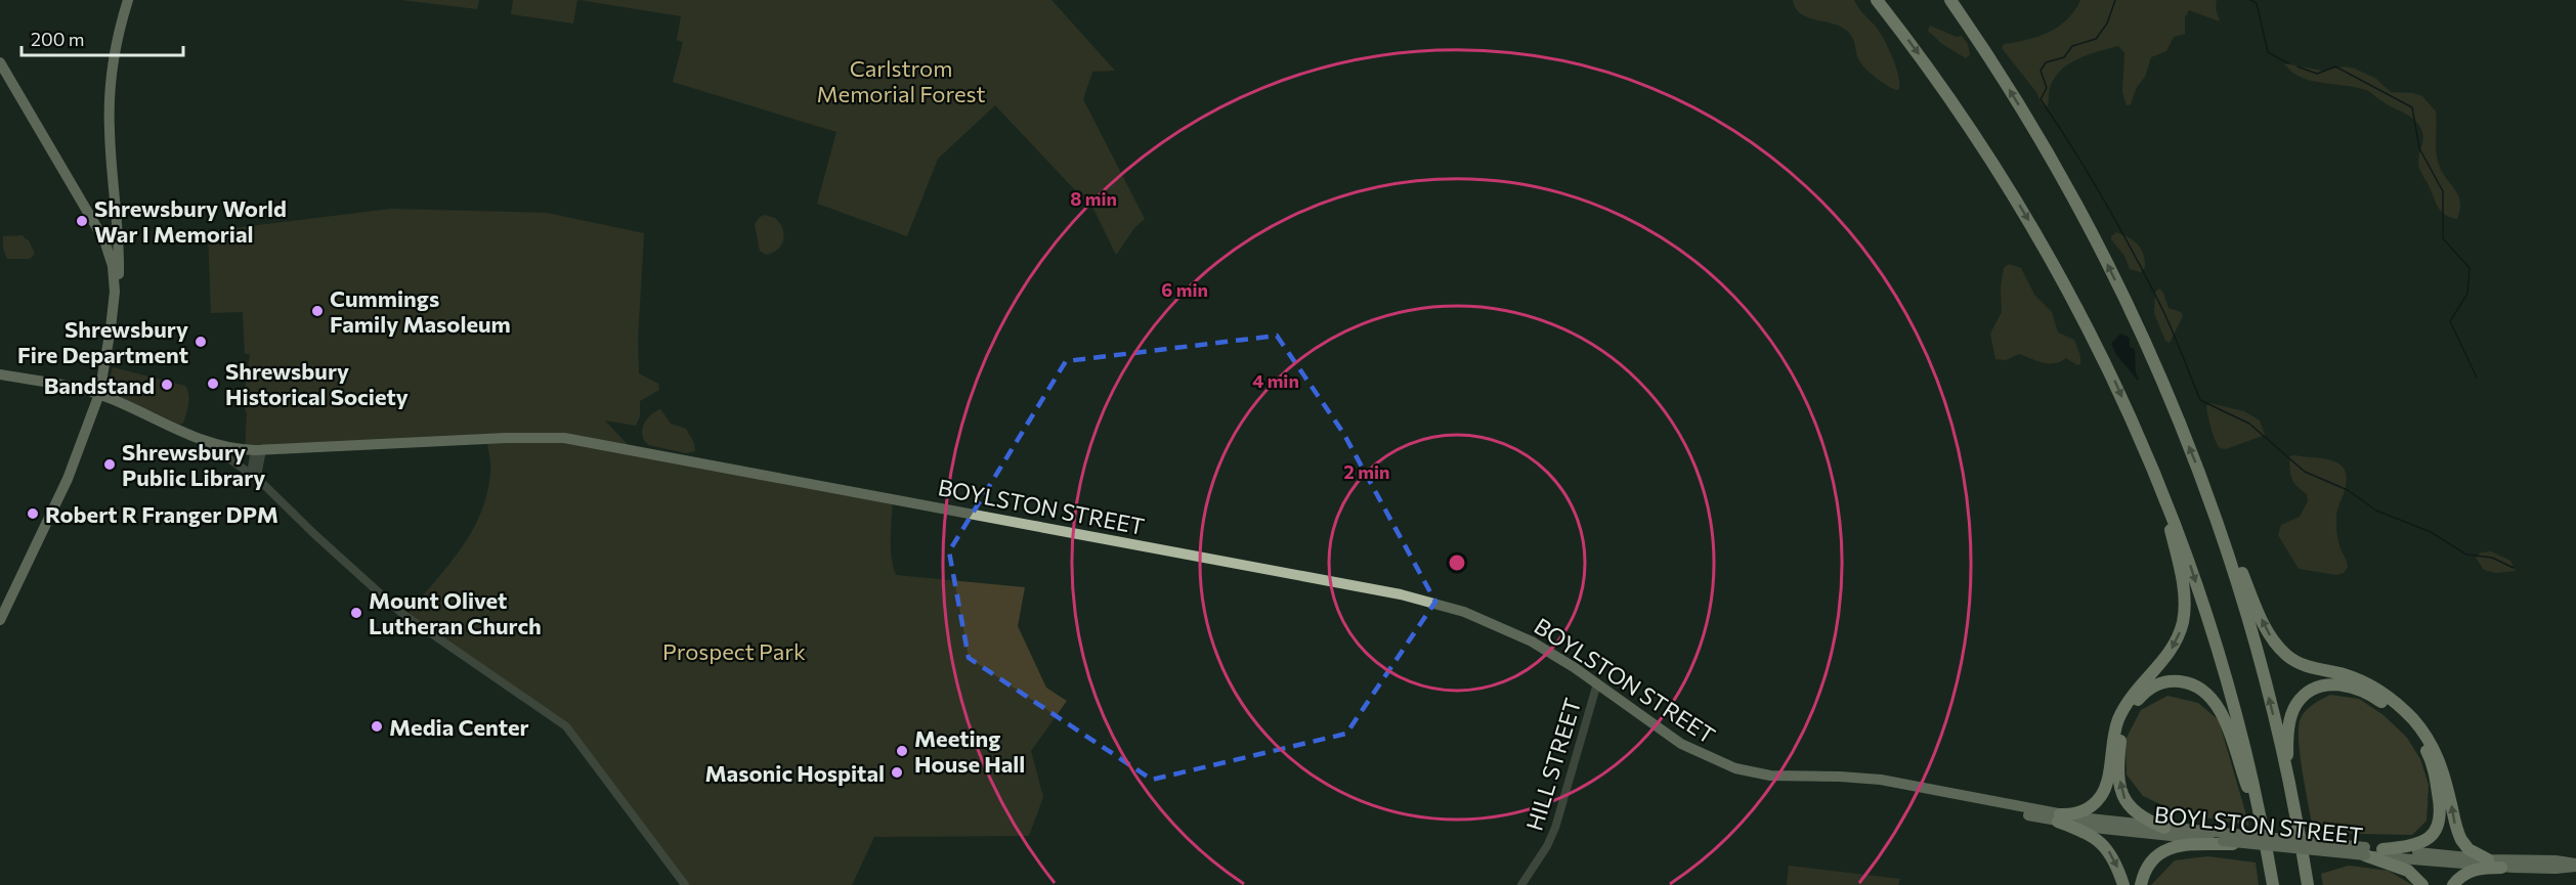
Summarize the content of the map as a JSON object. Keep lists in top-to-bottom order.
{
  "streets": {
    "main road": ["BOYLSTON STREET"],
    "street": ["HILL STREET"]
  },
  "crossings": [
    ["BOYLSTON STREET", "HILL STREET"]
  ],
  "parks": ["Carlstrom Memorial Forest", "Prospect Park"],
  "places": [
    "Shrewsbury World War I Memorial",
    "Cummings Family Masoleum",
    "Shrewsbury Fire Department",
    "Shrewsbury Historical Society",
    "Bandstand",
    "Shrewsbury Public Library",
    "Robert R Franger DPM",
    "Mount Olivet Lutheran Church",
    "Media Center",
    "Meeting House Hall",
    "Masonic Hospital"
  ],
  "scale_bar": "200 m",
  "rings": [
    "8 min",
    "6 min",
    "4 min",
    "2 min"
  ]
}
